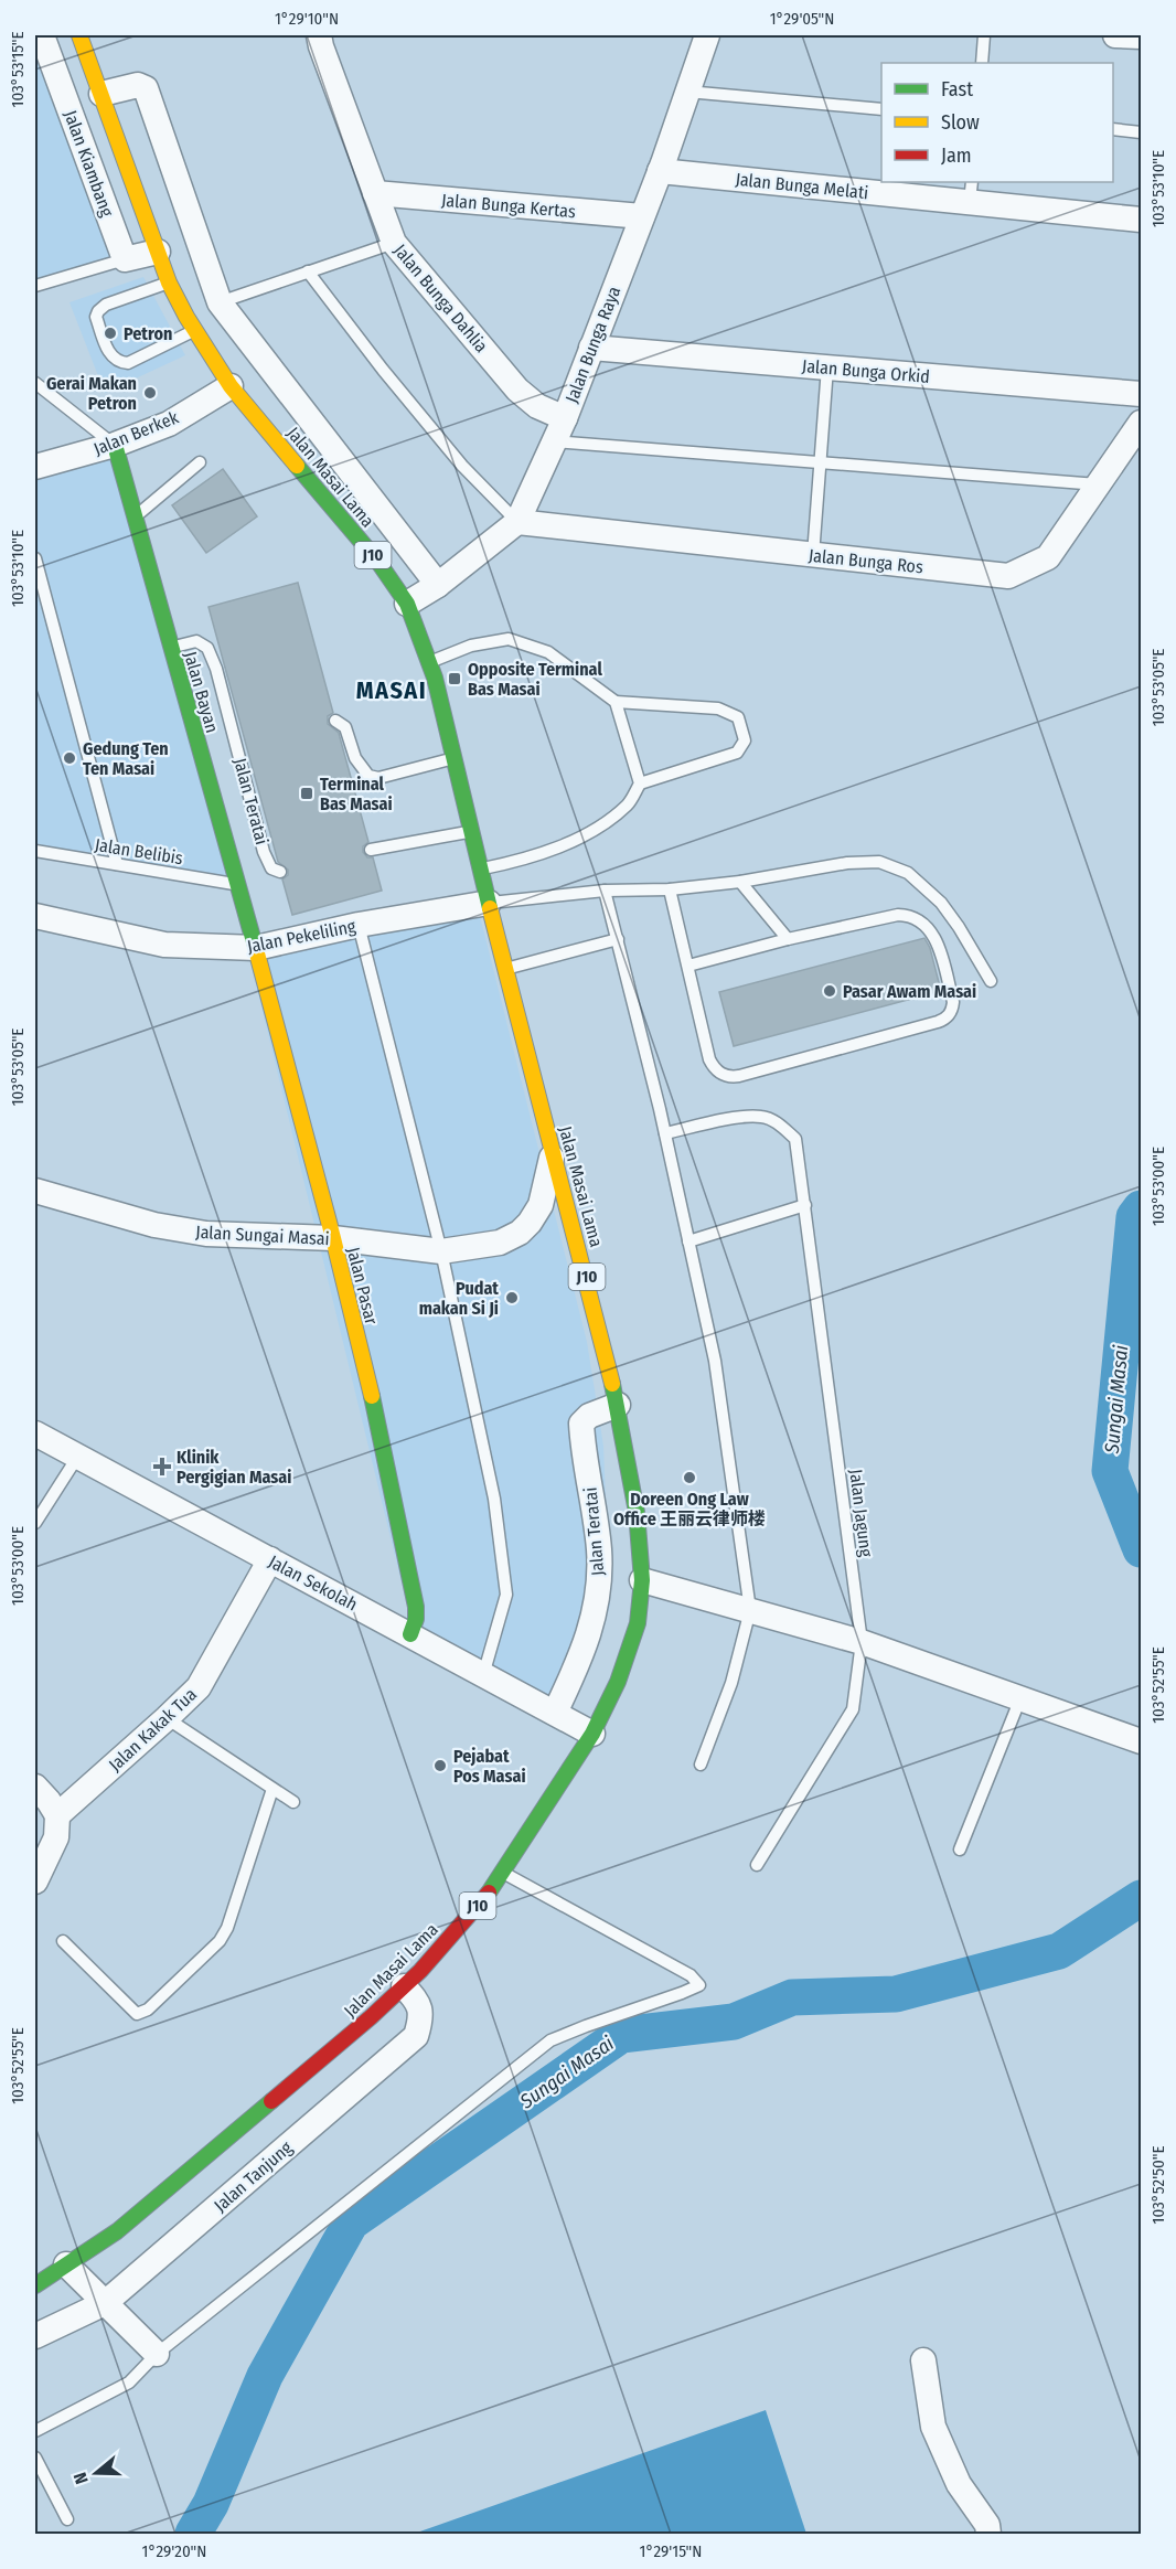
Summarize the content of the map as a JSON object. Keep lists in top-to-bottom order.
{
  "streets": {
    "main road": [
      "Jalan Masai Lama",
      "J10",
      "Jalan Bayan",
      "Jalan Pasar"
    ],
    "street": [
      "Jalan Kiambang",
      "Jalan Bunga Melati",
      "Jalan Bunga Kertas",
      "Jalan Bunga Dahlia",
      "Jalan Bunga Raya",
      "Jalan Bunga Orkid",
      "Jalan Berkek",
      "Jalan Bunga Ros",
      "Jalan Teratai",
      "Jalan Pekeliling",
      "Jalan Sungai Masai",
      "Jalan Sekolah",
      "Jalan Kakak Tua",
      "Jalan Tanjung"
    ],
    "lane": ["Jalan Belibis", "Jalan Jagung"]
  },
  "crossings": [
    ["Jalan Bunga Melati", "Jalan Bunga Raya"],
    ["Jalan Bunga Kertas", "Jalan Bunga Dahlia"],
    ["Jalan Bunga Kertas", "Jalan Bunga Raya"],
    ["Jalan Bunga Dahlia", "Jalan Bunga Raya"],
    ["Jalan Bunga Raya", "Jalan Bunga Orkid"],
    ["Jalan Bunga Raya", "Jalan Masai Lama"],
    ["Jalan Bunga Raya", "Jalan Bunga Ros"],
    ["Jalan Berkek", "Jalan Masai Lama"],
    ["Jalan Berkek", "Jalan Bayan"],
    ["Jalan Masai Lama", "Jalan Teratai"],
    ["Jalan Masai Lama", "Jalan Pekeliling"],
    ["Jalan Masai Lama", "Jalan Sungai Masai"],
    ["Jalan Masai Lama", "Jalan Sekolah"],
    ["Jalan Masai Lama", "Jalan Tanjung"],
    ["Jalan Bayan", "Jalan Teratai"],
    ["Jalan Bayan", "Jalan Belibis"],
    ["Jalan Bayan", "Jalan Pekeliling"],
    ["Jalan Bayan", "Jalan Pasar"],
    ["Jalan Teratai", "Jalan Sekolah"],
    ["Jalan Pekeliling", "Jalan Pasar"],
    ["Jalan Sungai Masai", "Jalan Pasar"],
    ["Jalan Pasar", "Jalan Sekolah"],
    ["Jalan Sekolah", "Jalan Kakak Tua"]
  ],
  "districts": ["MASAI"],
  "water": ["Sungai Masai"],
  "places": {
    "other": [
      "Petron",
      "Gerai Makan Petron",
      "Gedung Ten Ten Masai",
      "Pasar Awam Masai",
      "Pudat makan Si Ji",
      "Doreen Ong Law Office 王丽云律师楼",
      "Pejabat Pos Masai"
    ],
    "transit": ["Opposite Terminal Bas Masai", "Terminal Bas Masai"],
    "health": ["Klinik Pergigian Masai"]
  },
  "legend": ["Fast", "Slow", "Jam"],
  "north": "left",
  "coordinates": [
    "1°29'10\"N",
    "1°29'05\"N",
    "103°53'15\"E",
    "103°53'10\"E",
    "103°53'05\"E",
    "103°53'00\"E",
    "103°52'55\"E",
    "103°52'50\"E",
    "1°29'20\"N",
    "1°29'15\"N"
  ]
}
